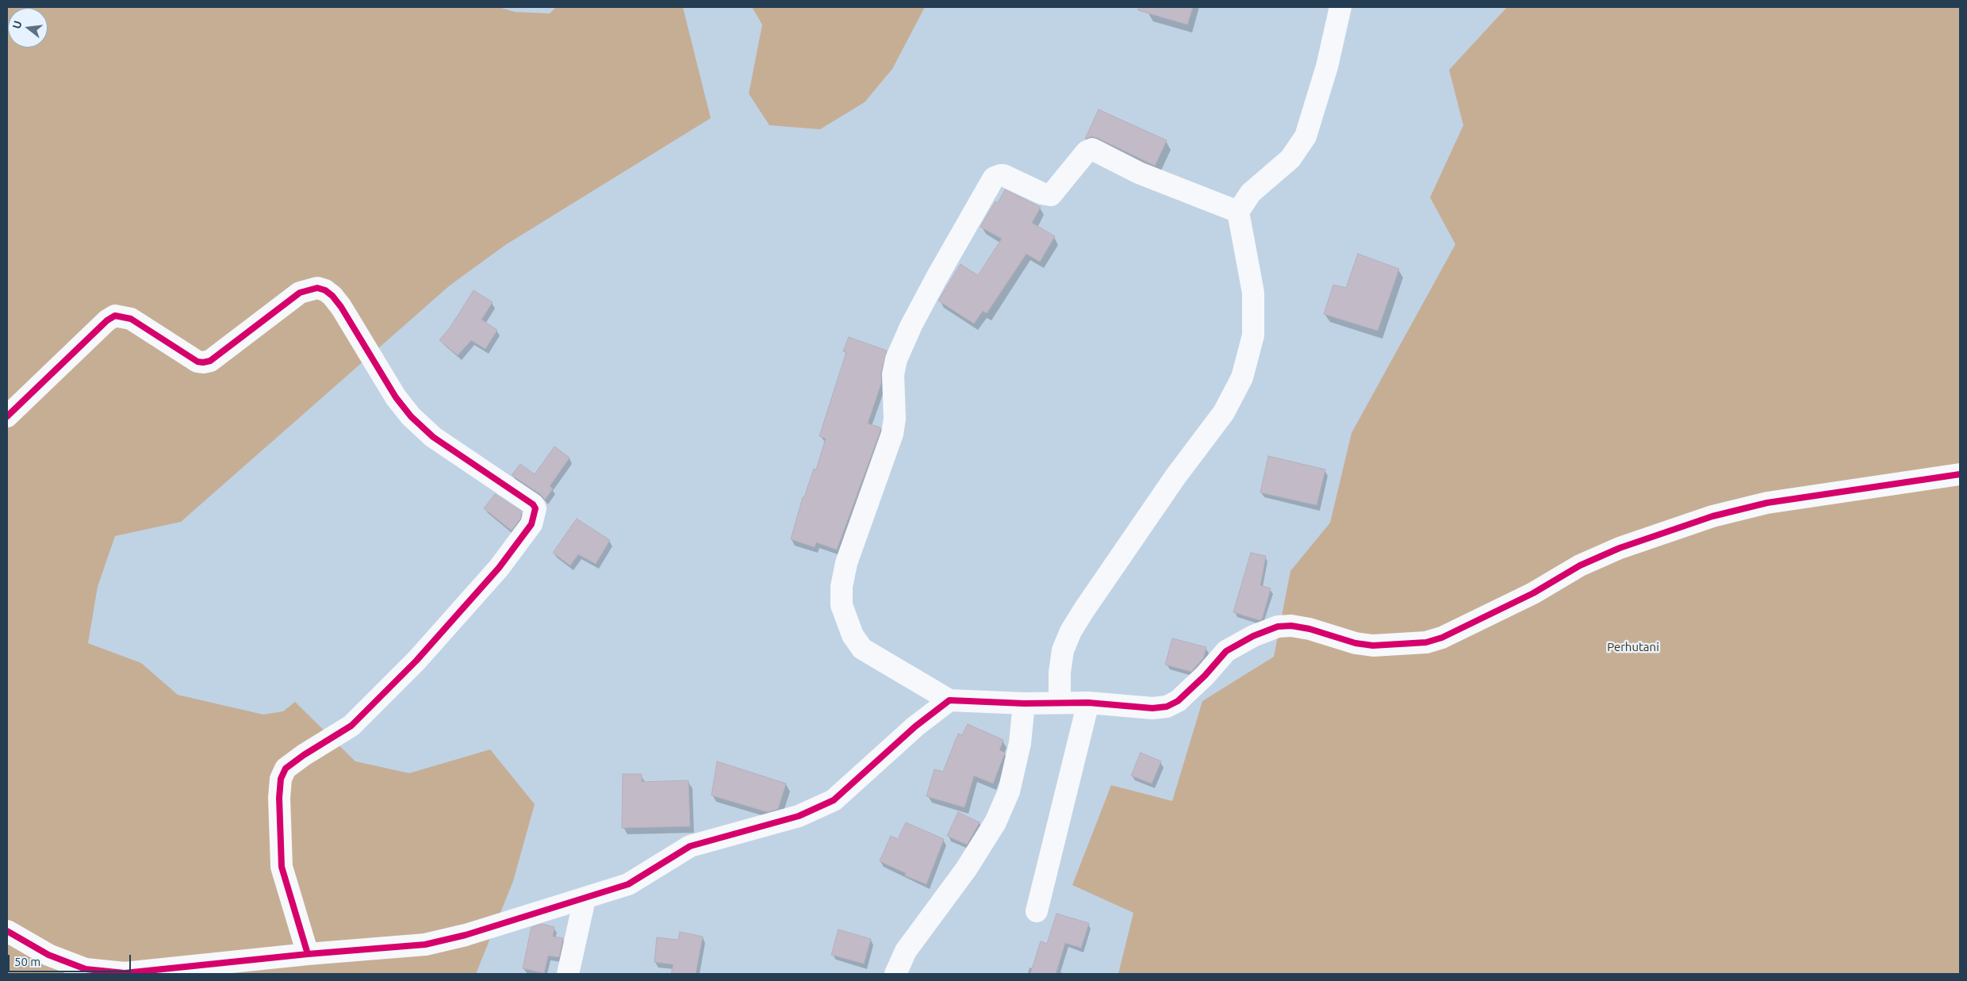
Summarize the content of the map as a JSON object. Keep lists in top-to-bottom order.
{
  "parks": ["Perhutani"],
  "scale_bar": "50 m",
  "north": "left"
}
